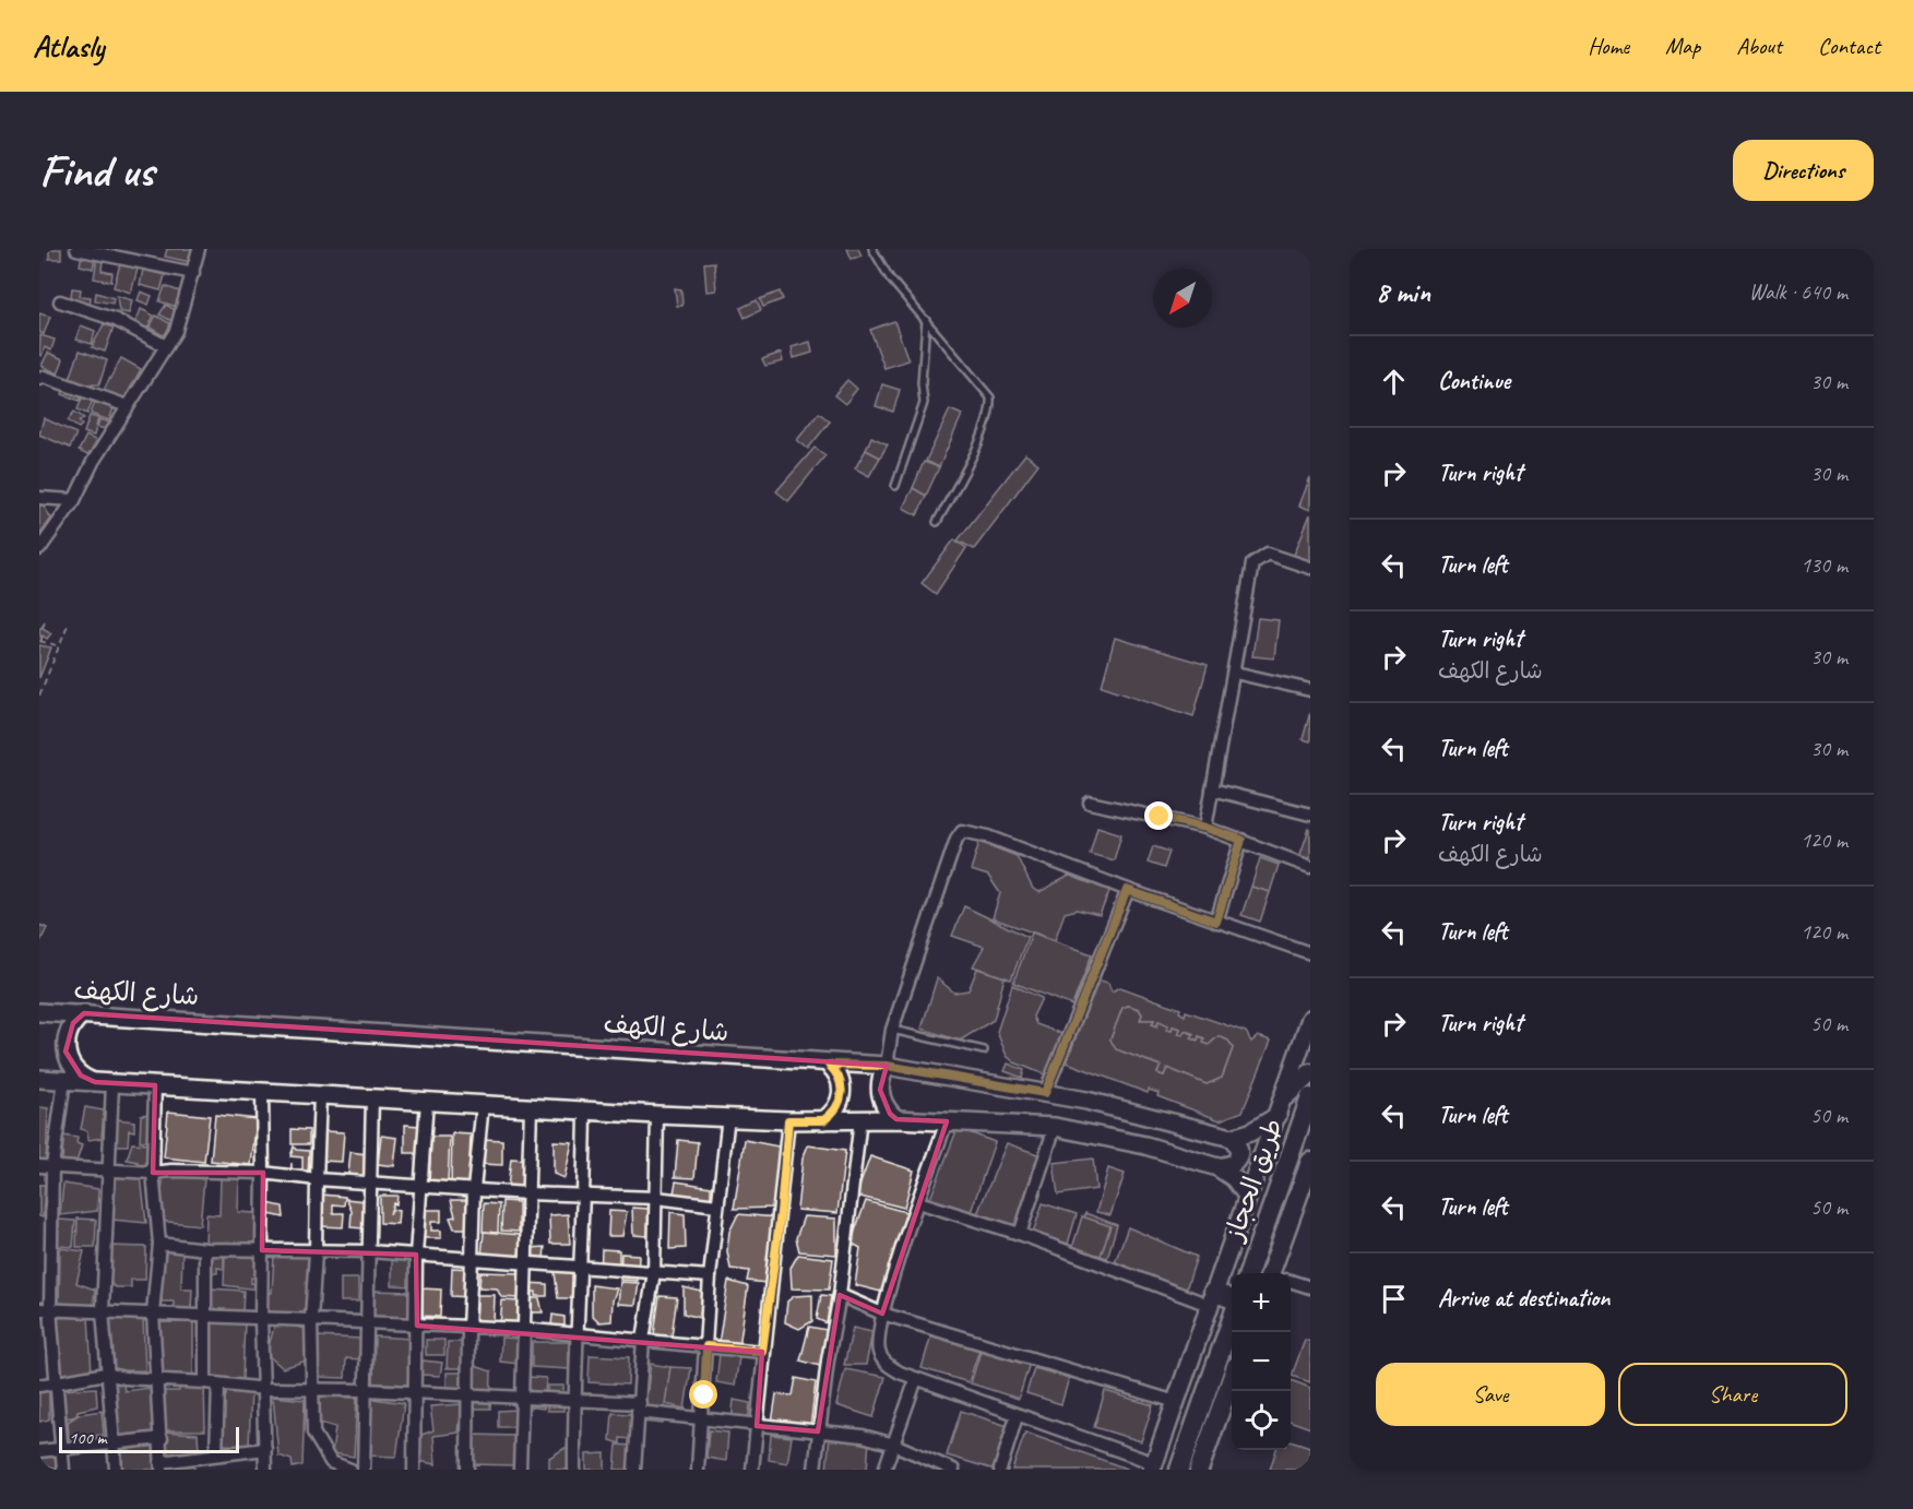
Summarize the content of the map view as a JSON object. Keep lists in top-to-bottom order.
{
  "streets": {
    "main road": ["شارع الكهف", "طريق الحجاز"]
  },
  "scale_bar": "100 m",
  "north": "bottom left",
  "page": {
    "header": "Atlasly",
    "nav": [
      "Home",
      "Map",
      "About",
      "Contact"
    ],
    "buttons": [
      "Directions",
      ["Save", "Share"]
    ],
    "title": "Find us",
    "heading": ["8 min", "Walk · 640 m"],
    "list": [
      ["Continue", "30 m"],
      ["Turn right", "30 m"],
      ["Turn left", "130 m"],
      ["Turn right", "شارع الكهف", "30 m"],
      ["Turn left", "30 m"],
      ["Turn right", "شارع الكهف", "120 m"],
      ["Turn left", "120 m"],
      ["Turn right", "50 m"],
      ["Turn left", "50 m"],
      ["Turn left", "50 m"],
      "Arrive at destination"
    ],
    "map_buttons": ["+", "−"],
    "scale": "100 m"
  }
}
